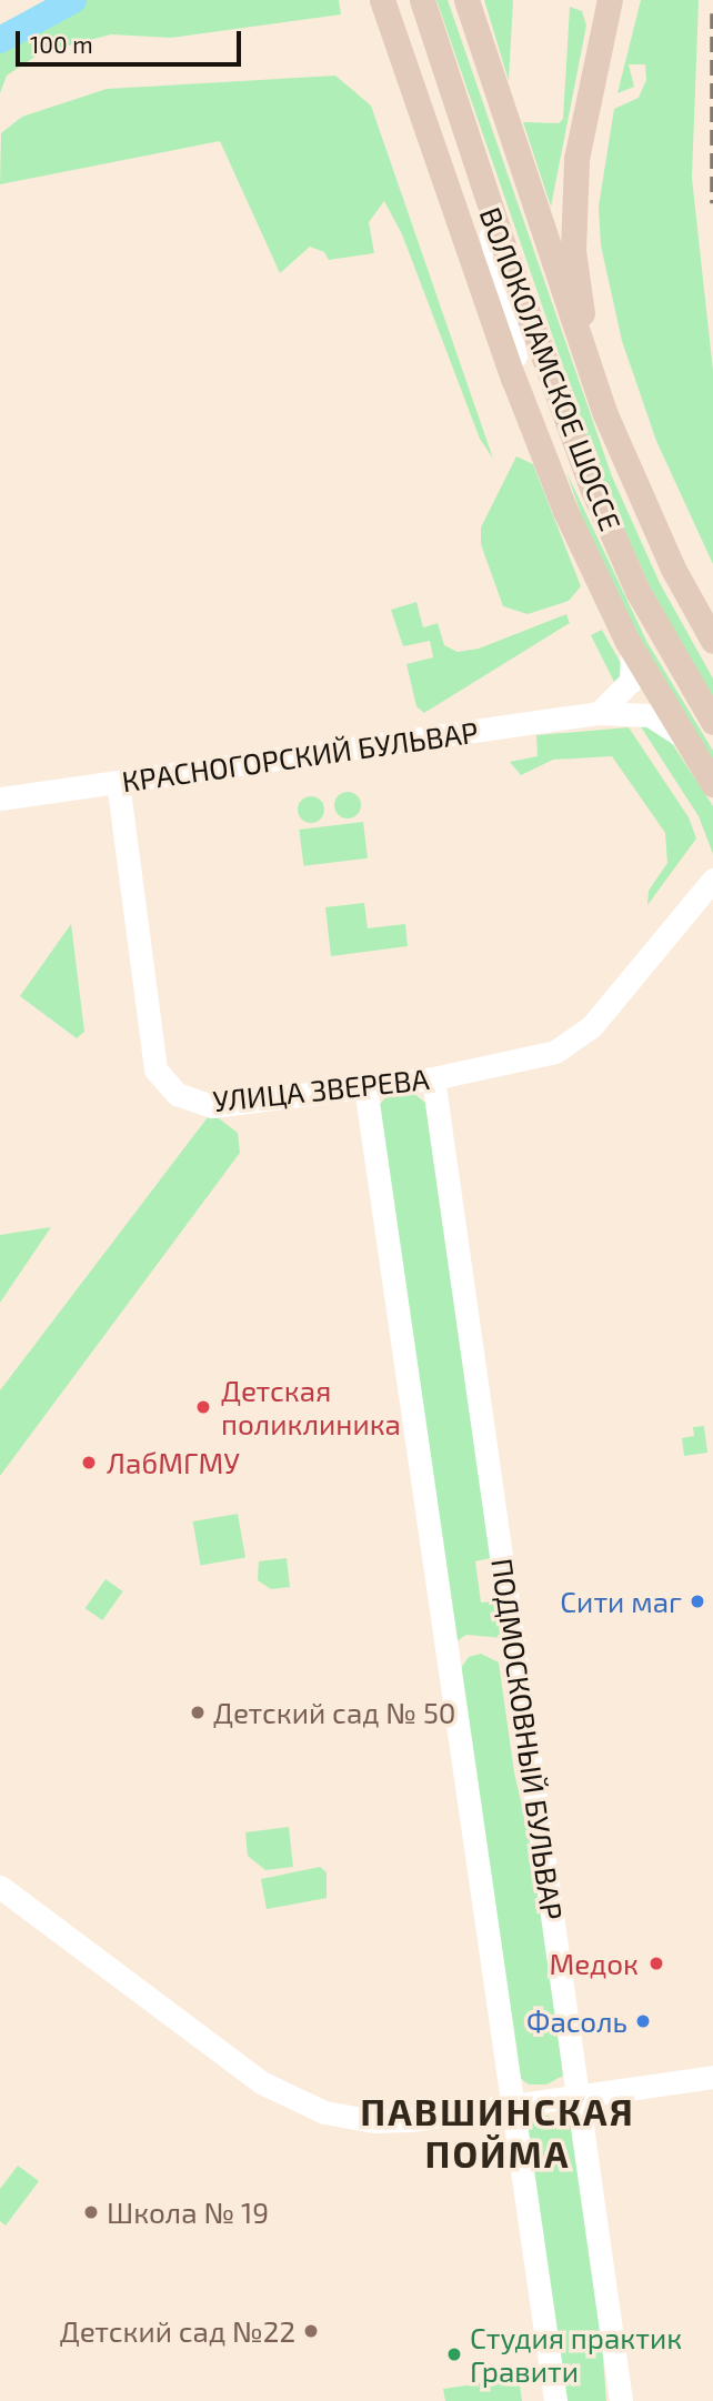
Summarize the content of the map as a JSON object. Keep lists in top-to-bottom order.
{
  "streets": {
    "main road": ["ВОЛОКОЛАМСКОЕ ШОССЕ"],
    "street": ["КРАСНОГОРСКИЙ БУЛЬВАР", "УЛИЦА ЗВЕРЕВА", "ПОДМОСКОВНЫЙ БУЛЬВАР"]
  },
  "crossings": [
    ["КРАСНОГОРСКИЙ БУЛЬВАР", "УЛИЦА ЗВЕРЕВА"],
    ["УЛИЦА ЗВЕРЕВА", "ПОДМОСКОВНЫЙ БУЛЬВАР"]
  ],
  "districts": ["ПАВШИНСКАЯ ПОЙМА"],
  "places": [
    "Детская поликлиника",
    "ЛабМГМУ",
    "Сити маг",
    "Детский сад № 50",
    "Медок",
    "Фасоль",
    "Школа № 19",
    "Детский сад №22",
    "Студия практик Гравити"
  ],
  "scale_bar": "100 m"
}
